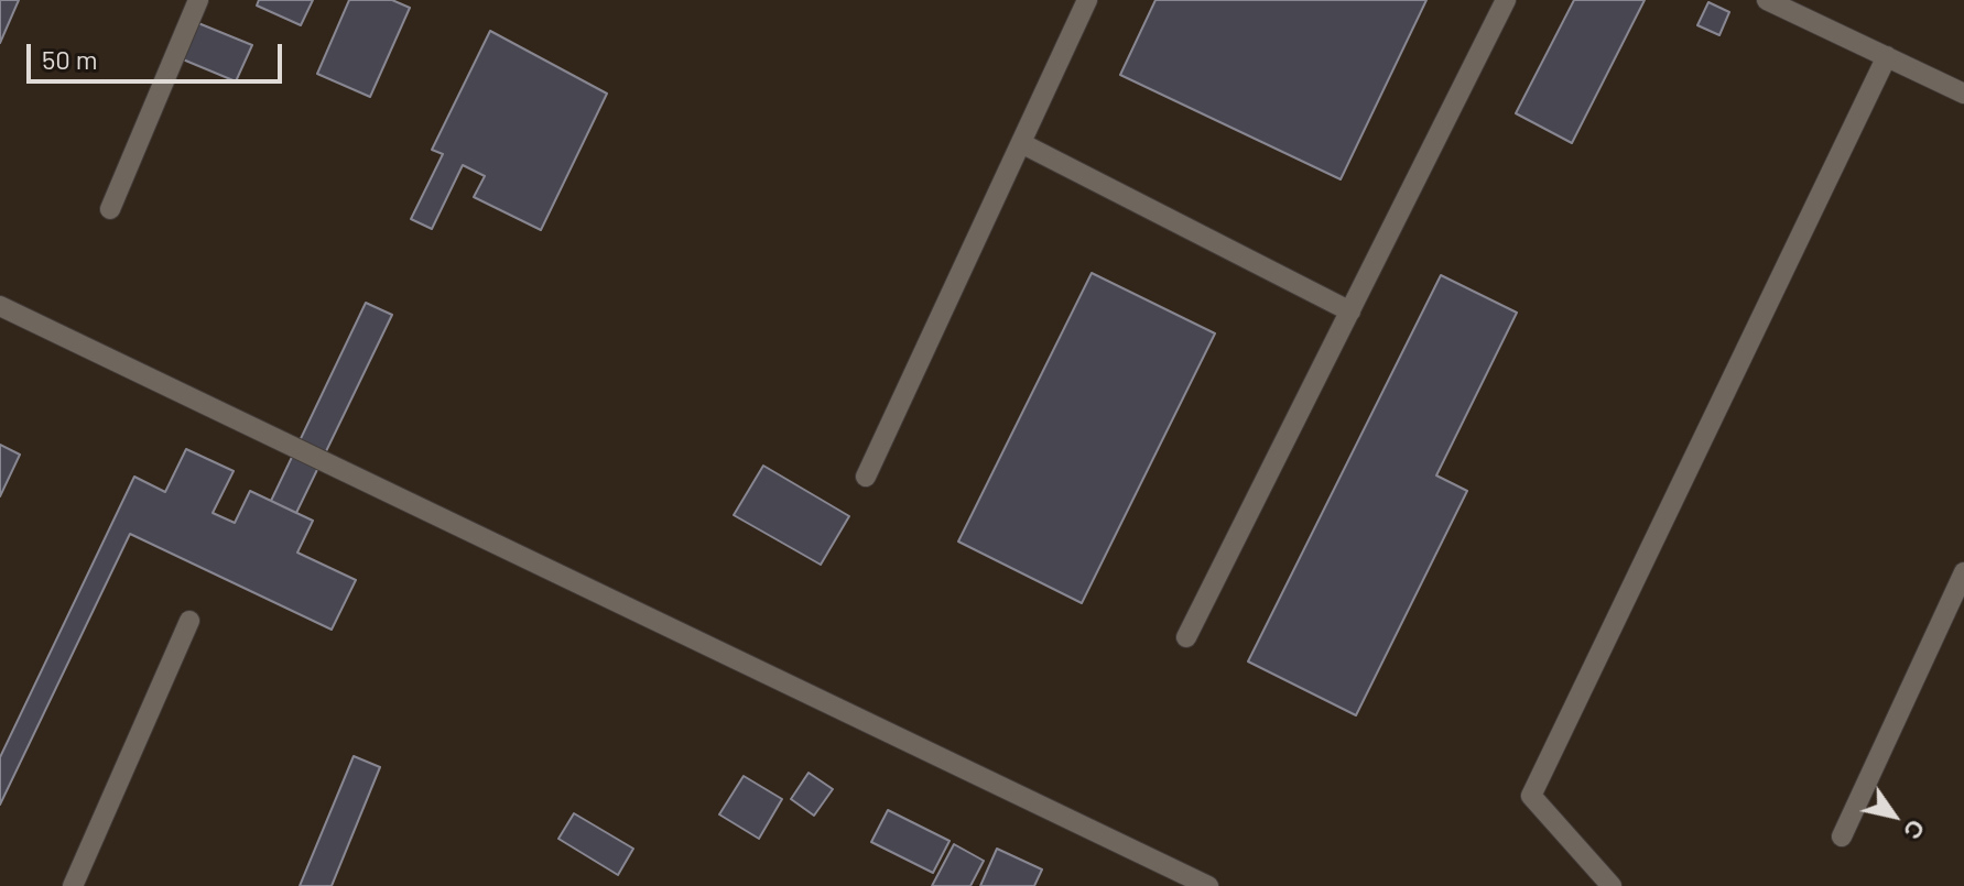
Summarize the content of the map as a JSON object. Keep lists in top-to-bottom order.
{
  "scale_bar": "50 m",
  "north": "bottom right"
}
